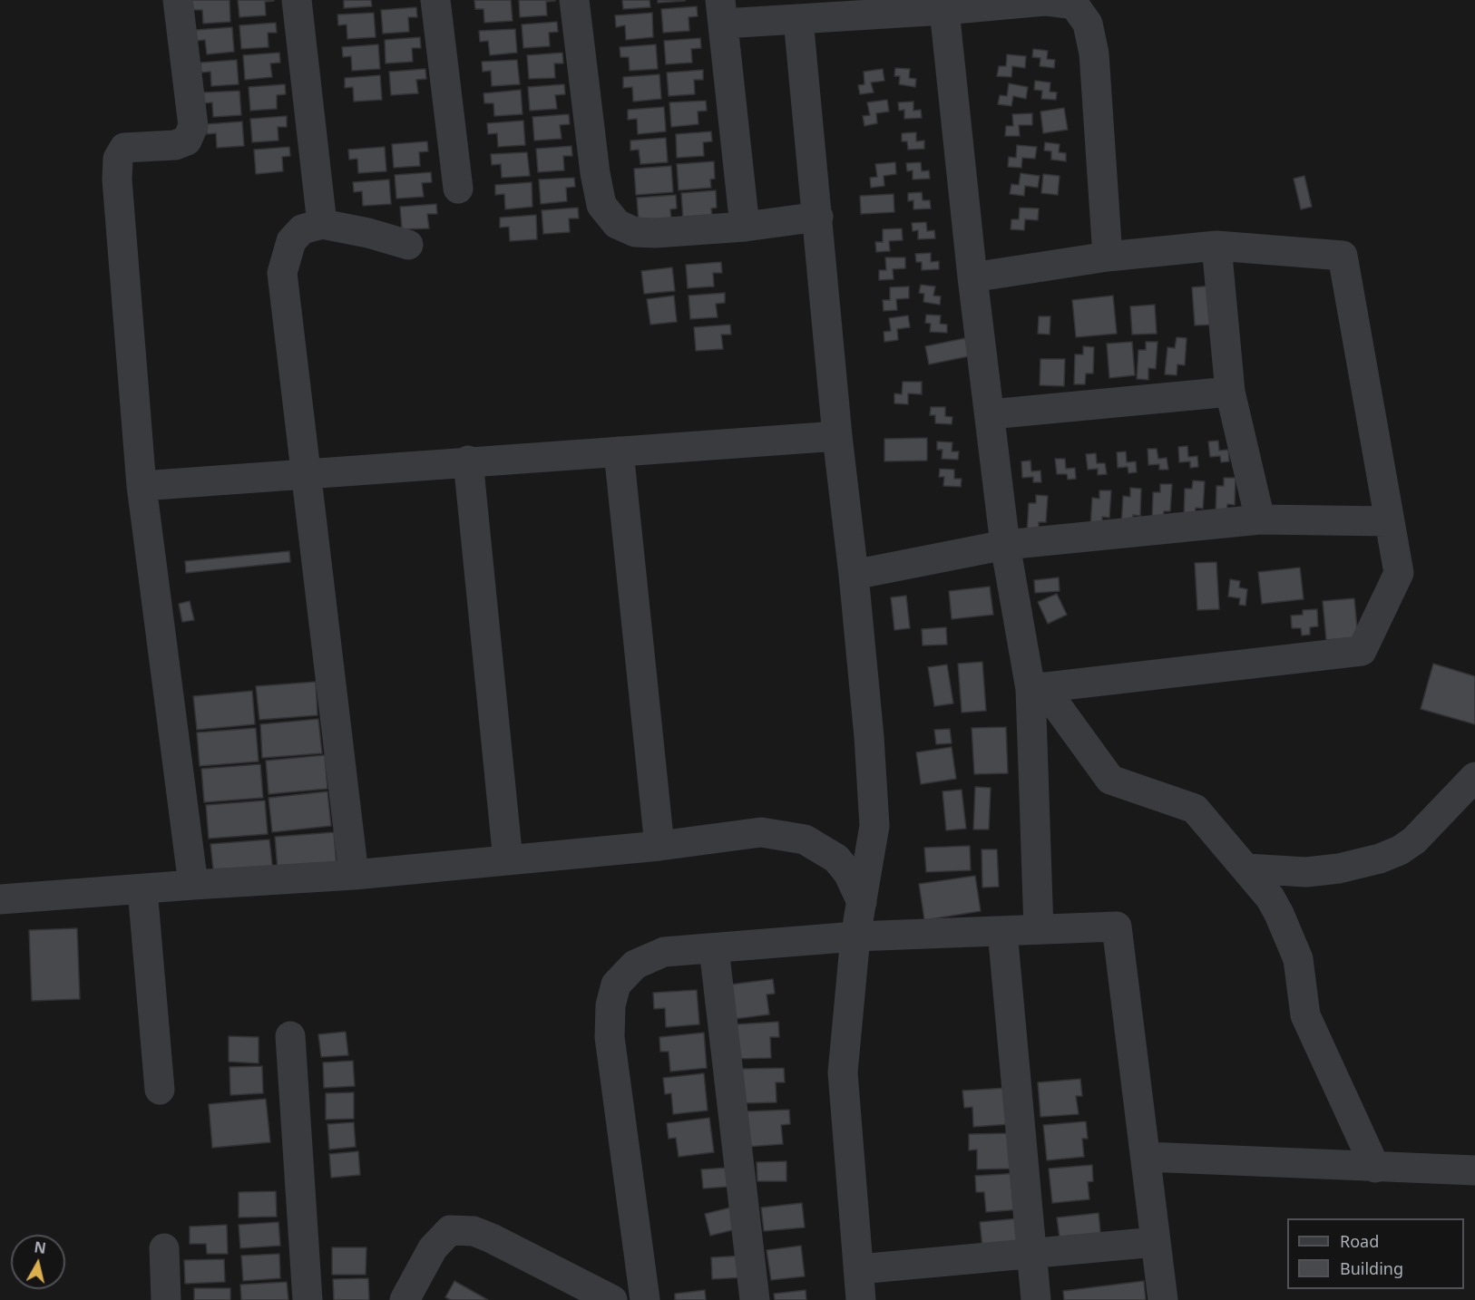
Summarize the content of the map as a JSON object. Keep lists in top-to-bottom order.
{
  "legend": ["Road", "Building"],
  "north": "top"
}
